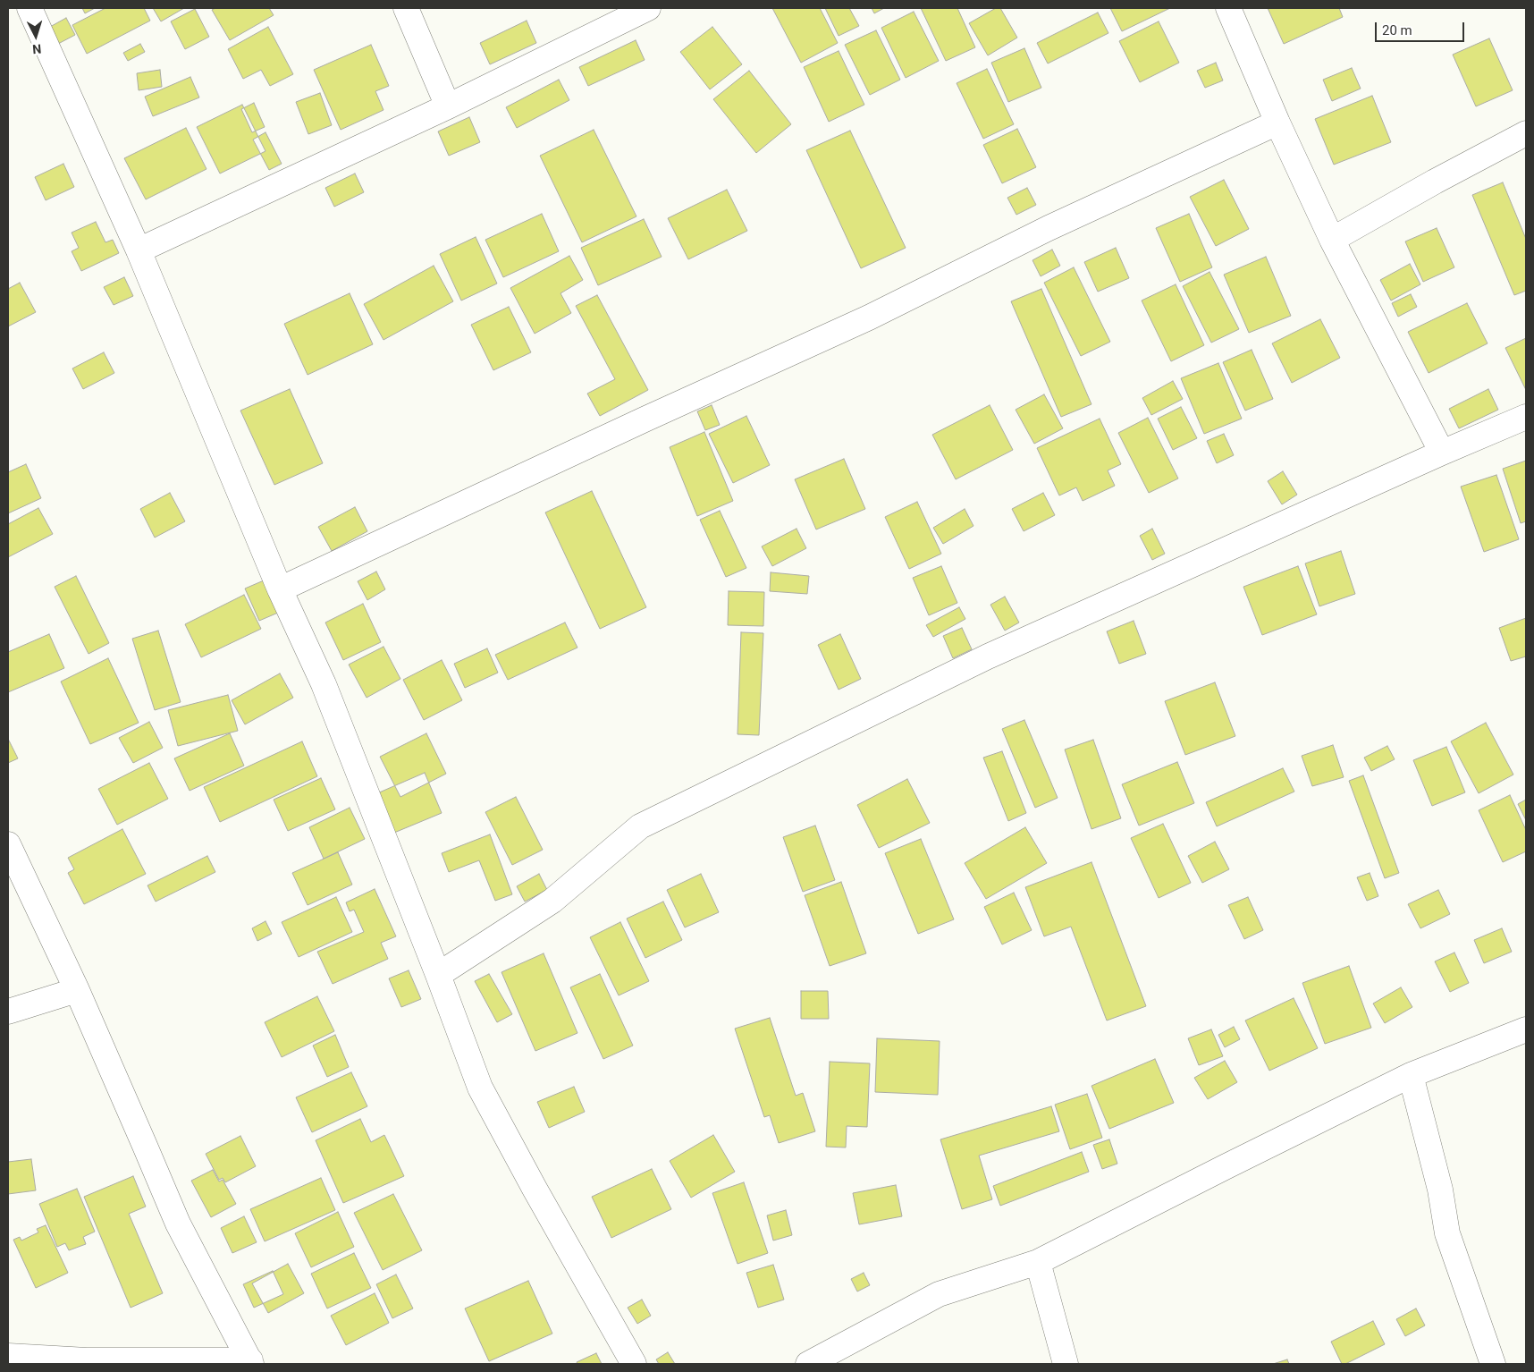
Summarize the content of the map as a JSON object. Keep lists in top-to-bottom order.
{
  "scale_bar": "20 m",
  "north": "bottom"
}
